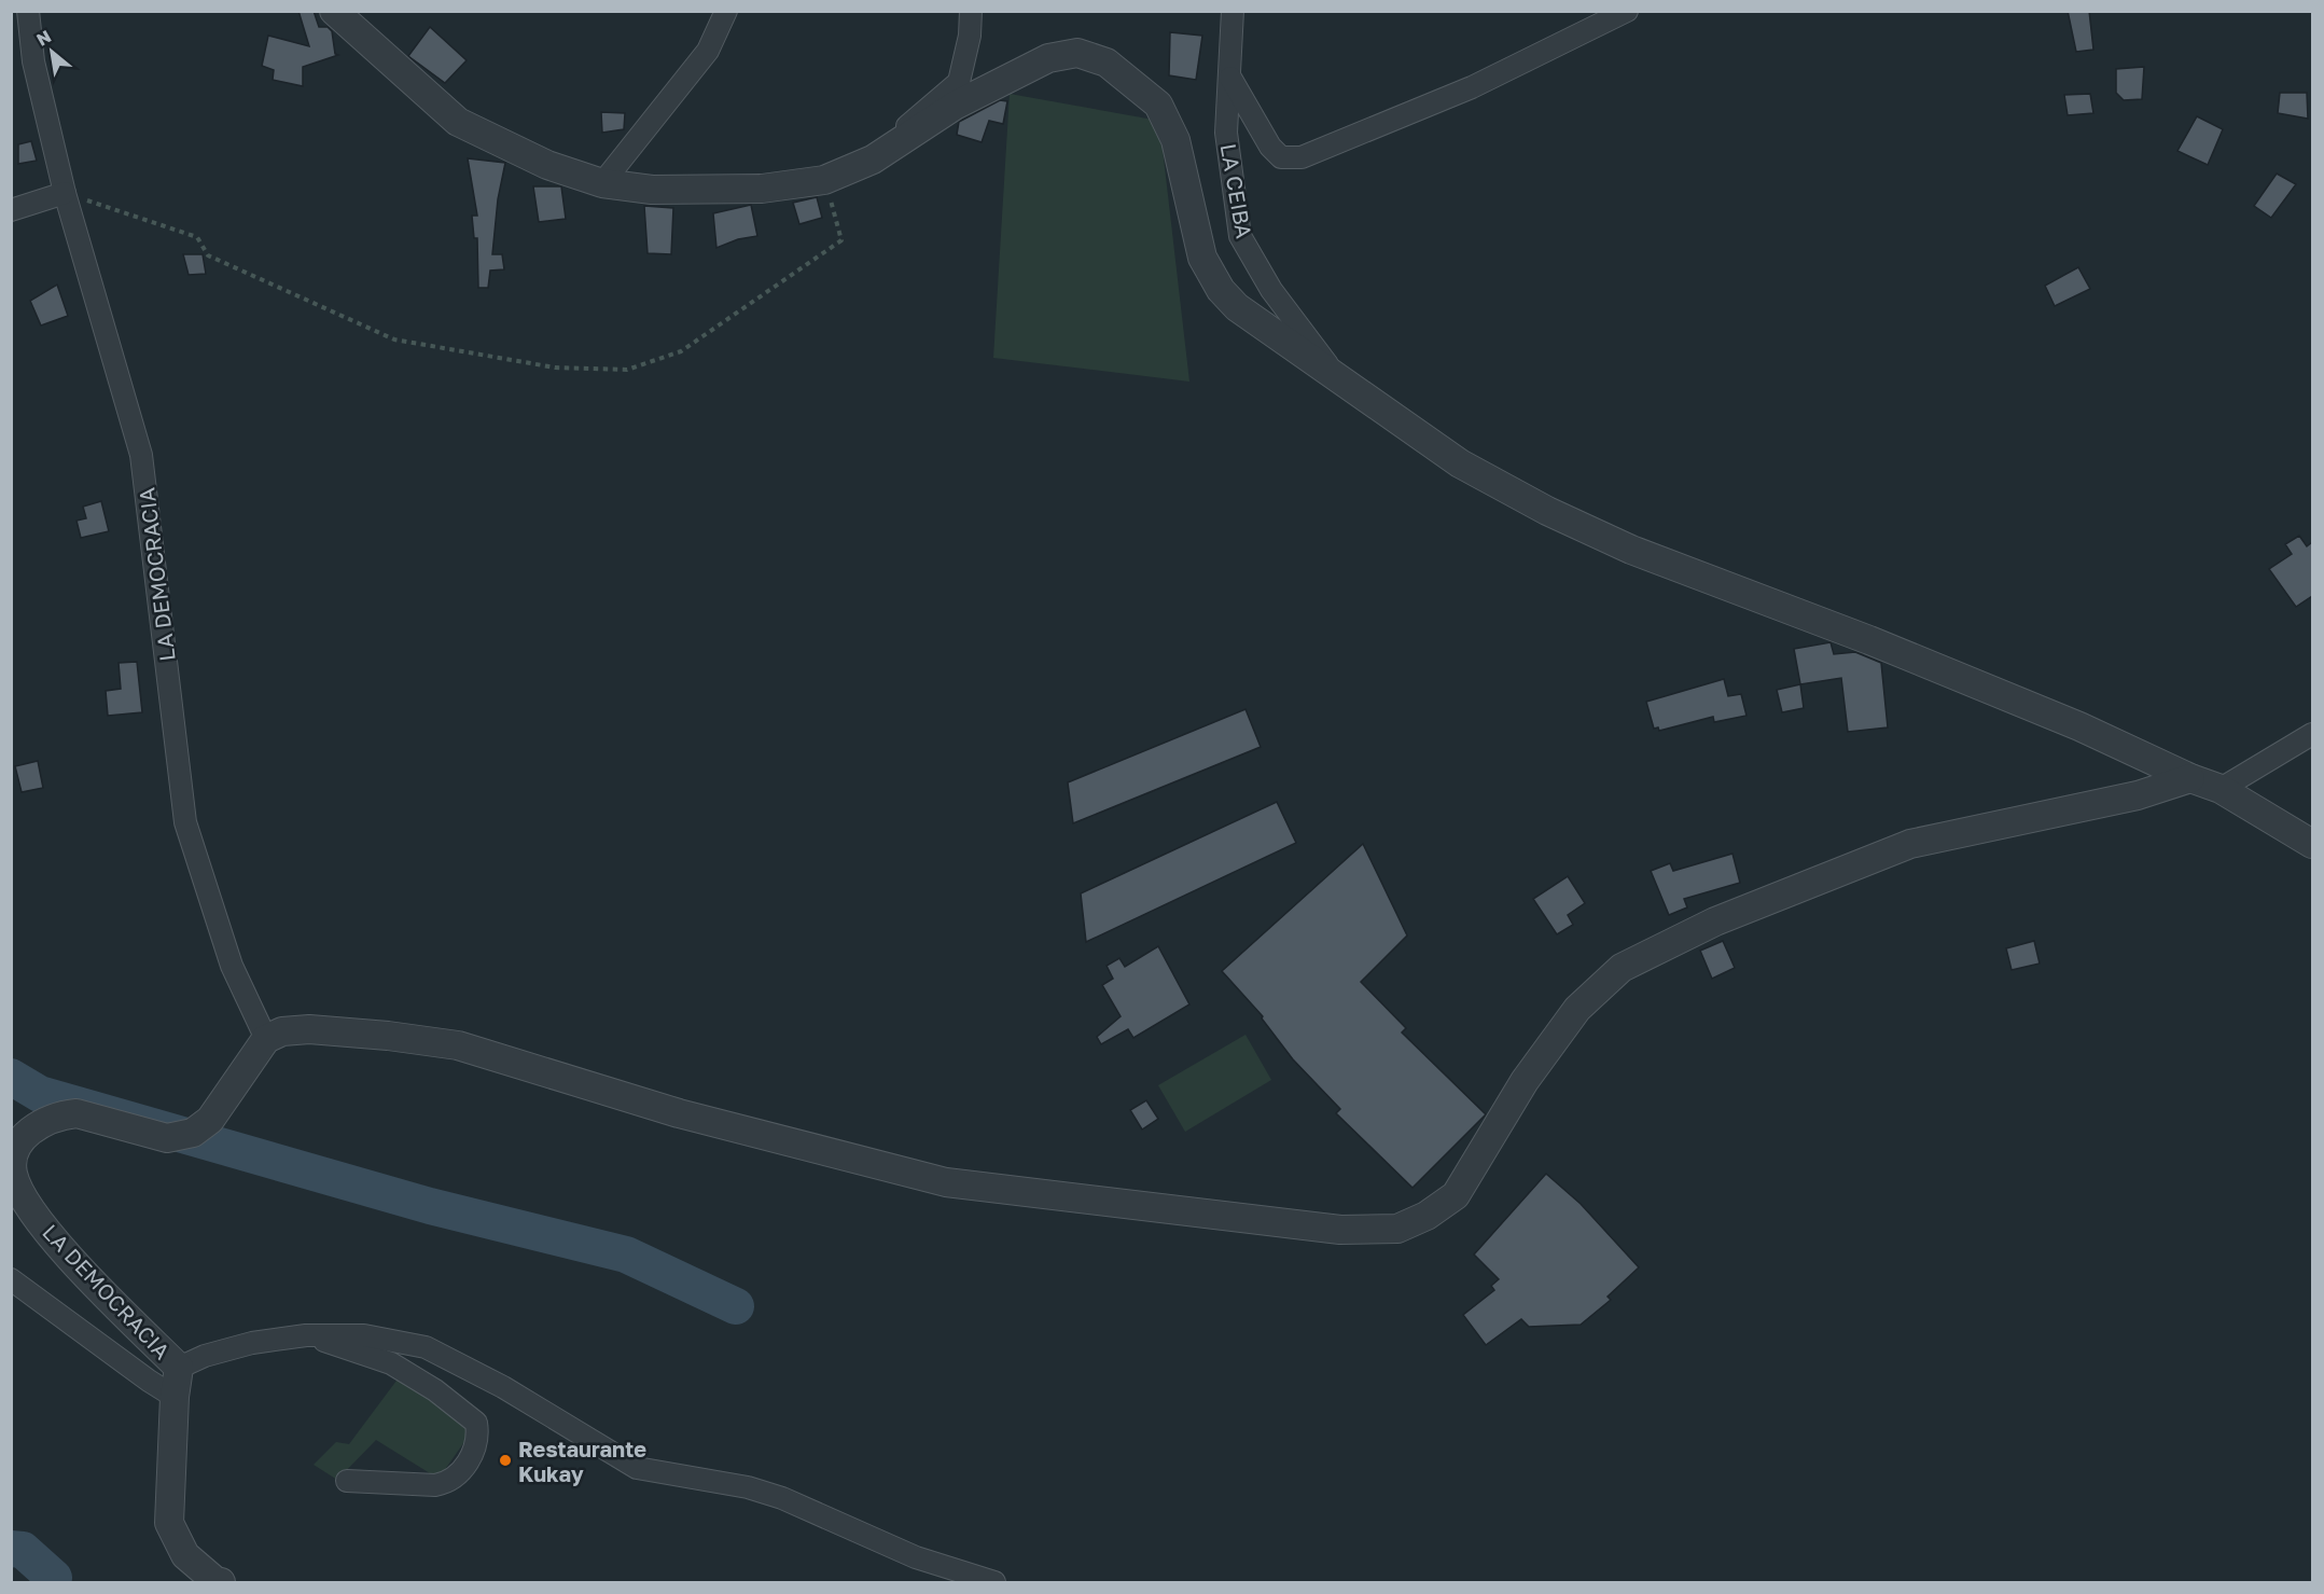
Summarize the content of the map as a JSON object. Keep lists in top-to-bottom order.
{
  "streets": {
    "street": ["LA CEIBA", "LA DEMOCRACIA"]
  },
  "places": ["Restaurante Kukay"],
  "north": "top left"
}
